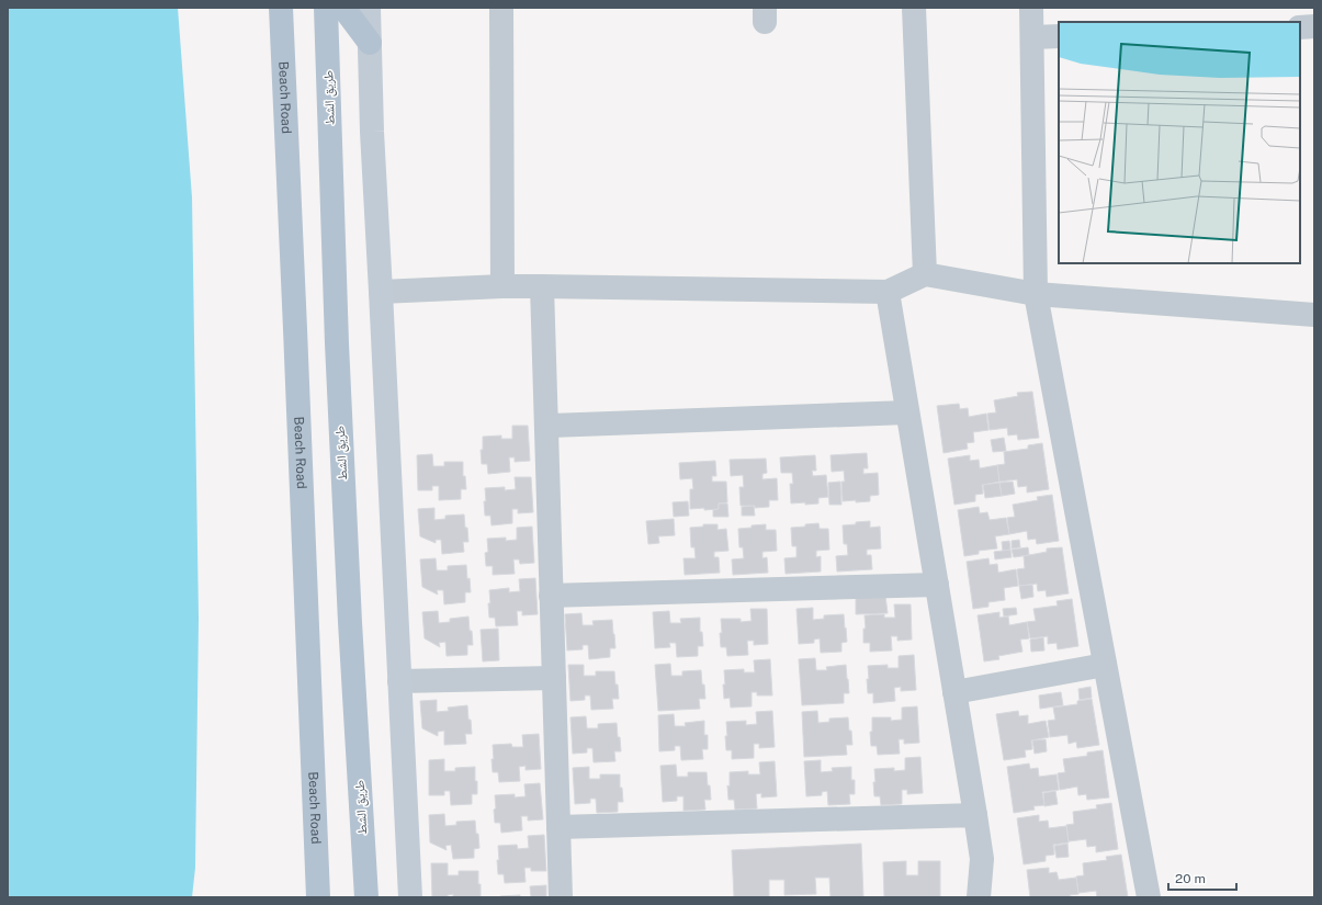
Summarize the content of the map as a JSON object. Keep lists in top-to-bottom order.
{
  "streets": {
    "main road": ["Beach Road", "طريق الشط"]
  },
  "scale_bar": "20 m"
}
